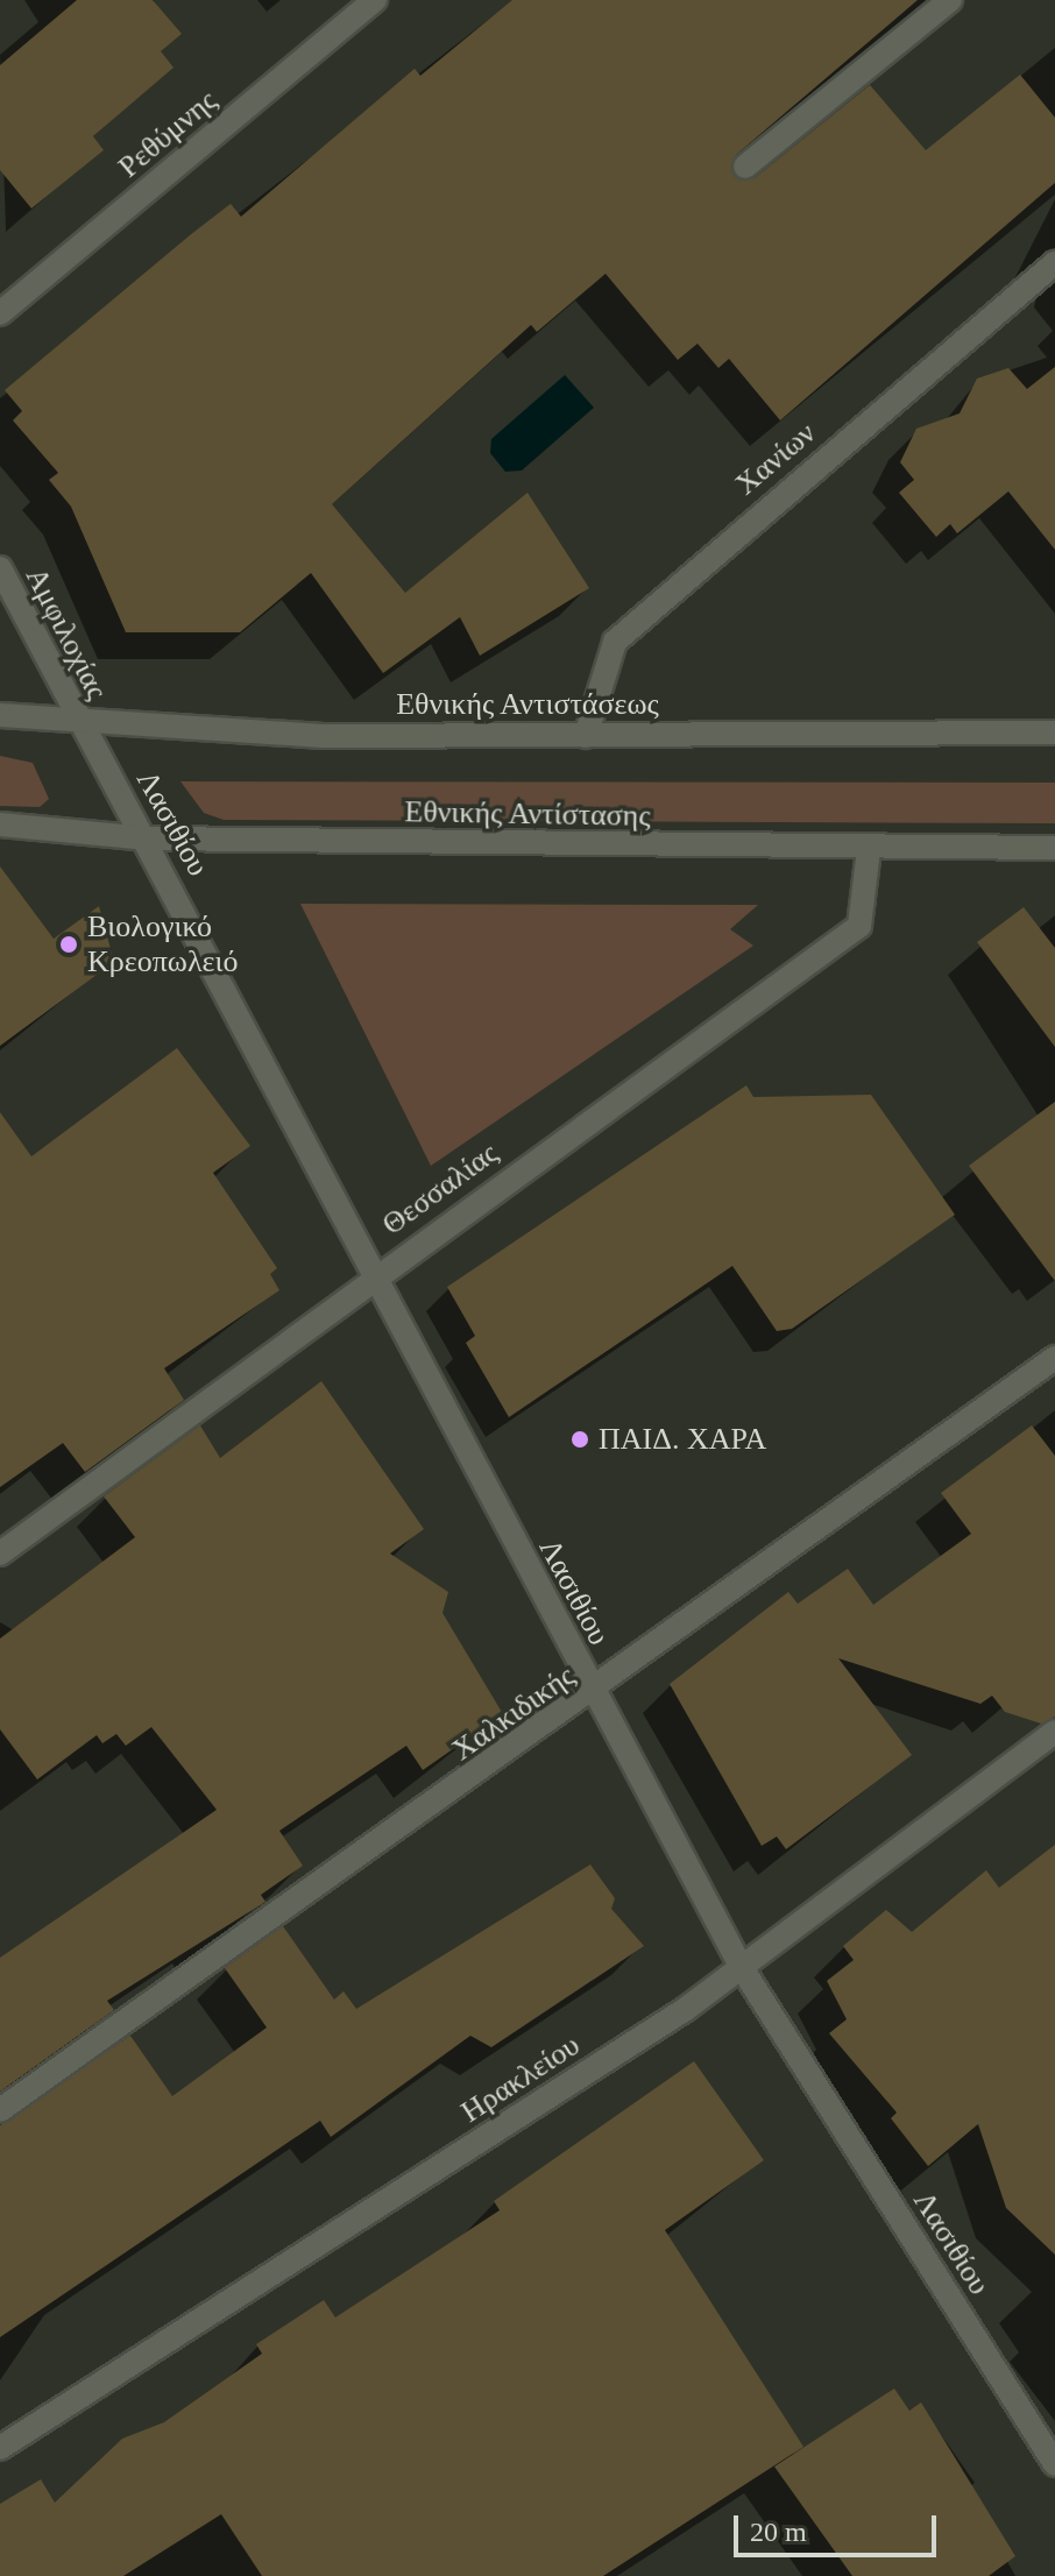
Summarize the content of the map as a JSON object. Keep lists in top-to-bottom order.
{
  "streets": {
    "street": [
      "Ρεθύμνης",
      "Χανίων",
      "Αμφιλοχίας",
      "Εθνικής Αντιστάσεως",
      "Εθνικής Αντίστασης",
      "Λασιθίου",
      "Θεσσαλίας",
      "Χαλκιδικής",
      "Ηρακλείου"
    ]
  },
  "crossings": [
    ["Χανίων", "Εθνικής Αντιστάσεως"],
    ["Αμφιλοχίας", "Εθνικής Αντιστάσεως"],
    ["Αμφιλοχίας", "Λασιθίου"],
    ["Εθνικής Αντιστάσεως", "Λασιθίου"],
    ["Εθνικής Αντίστασης", "Λασιθίου"],
    ["Εθνικής Αντίστασης", "Θεσσαλίας"],
    ["Λασιθίου", "Θεσσαλίας"],
    ["Λασιθίου", "Χαλκιδικής"],
    ["Λασιθίου", "Ηρακλείου"]
  ],
  "places": ["Βιολογικό Κρεοπωλειό", "ΠΑΙΔ. ΧΑΡΑ"],
  "scale_bar": "20 m"
}
